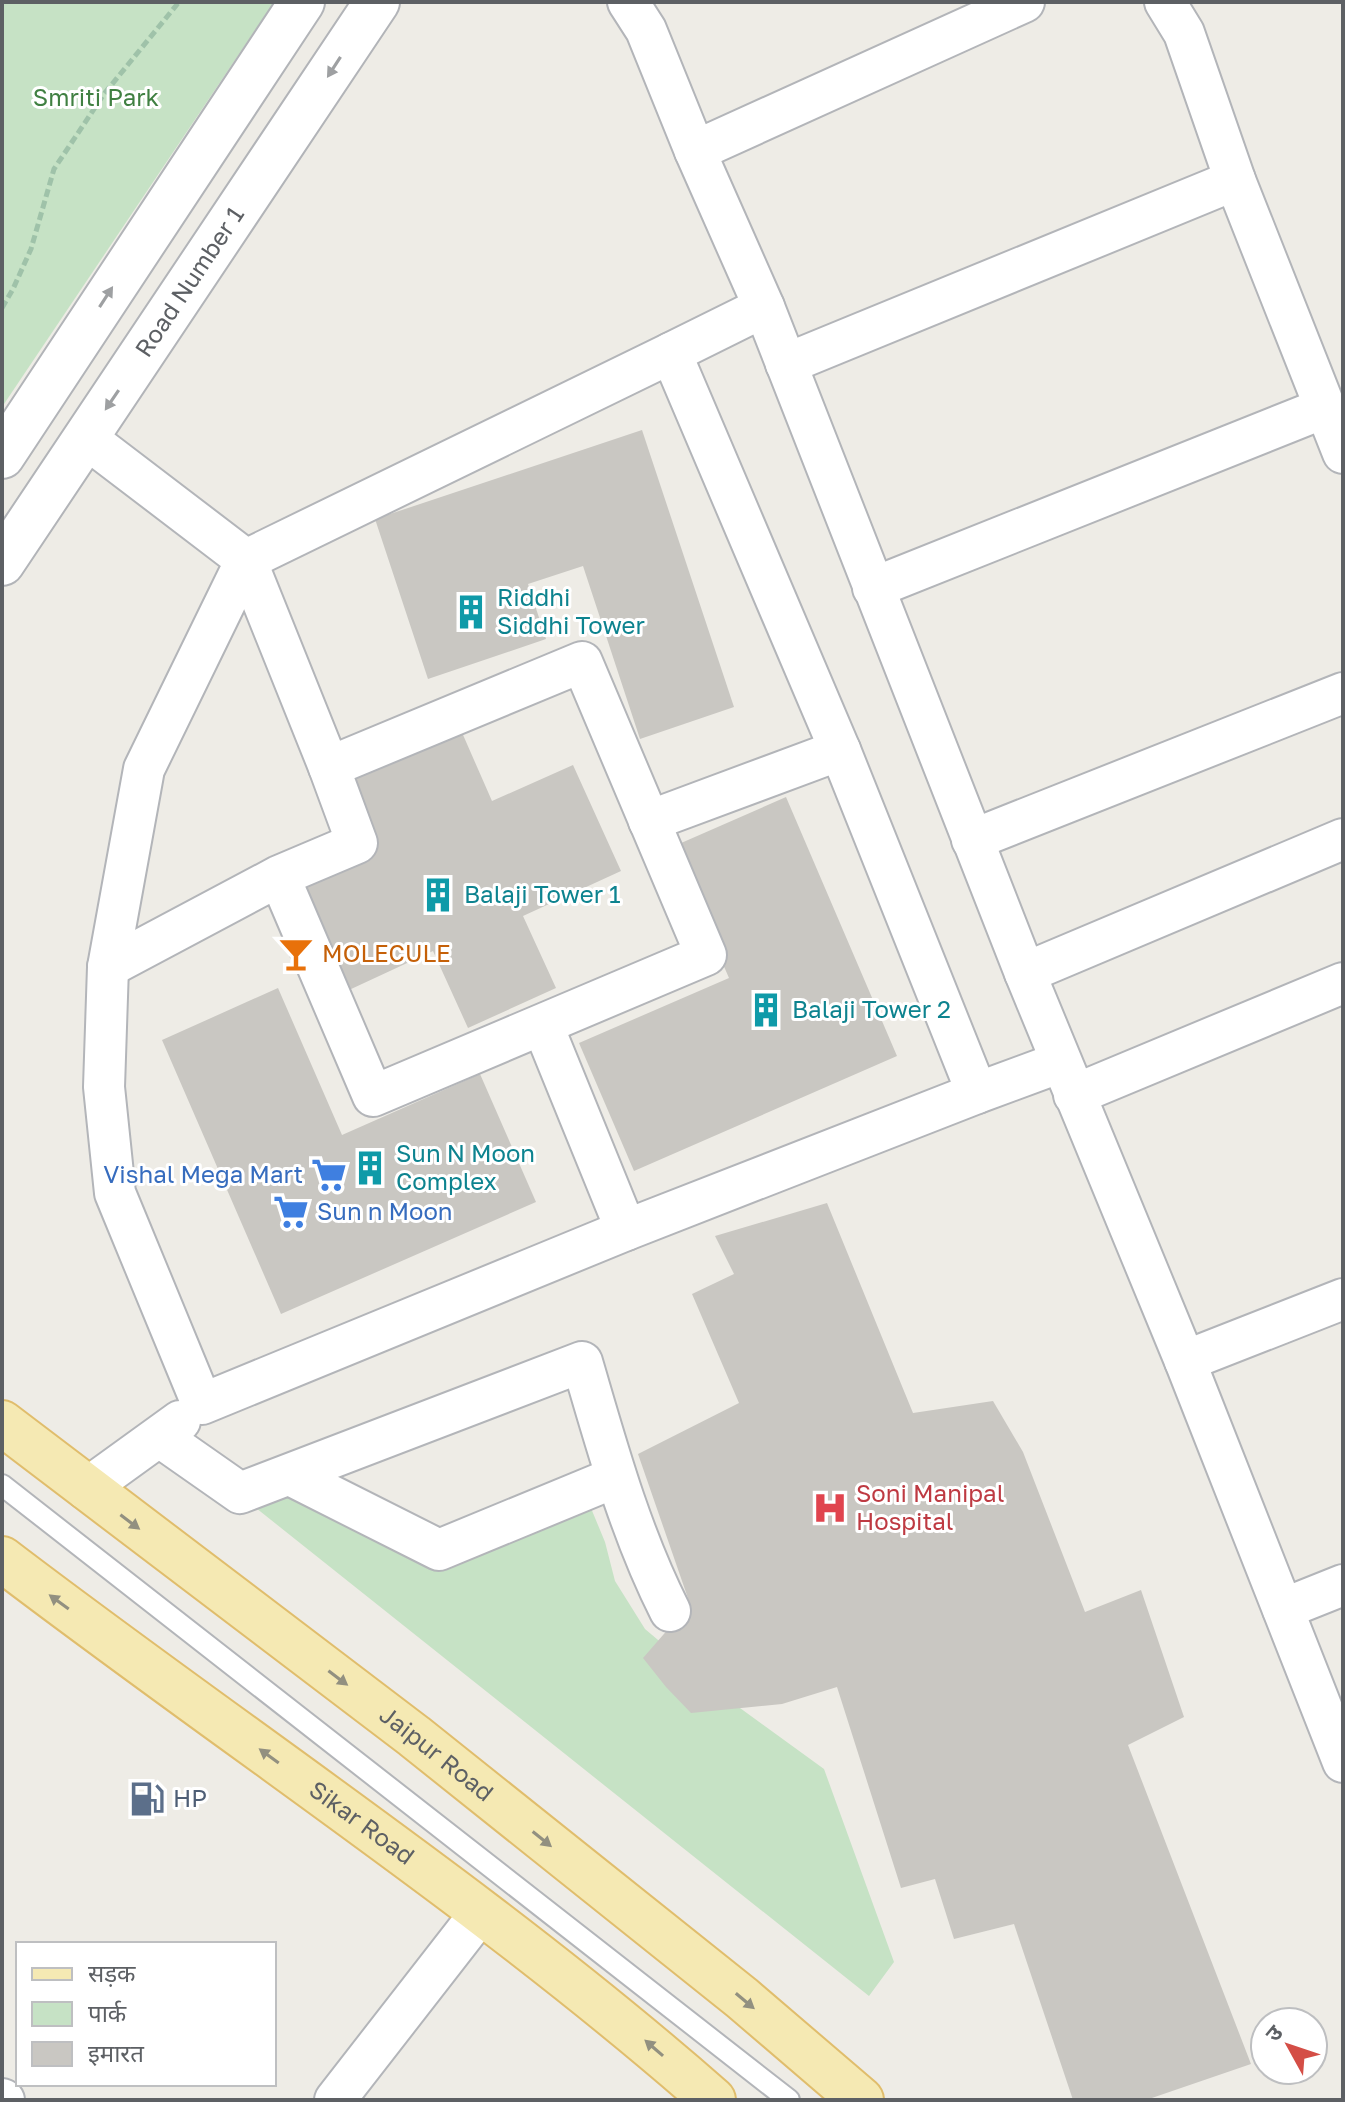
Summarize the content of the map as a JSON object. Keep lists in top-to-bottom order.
{
  "streets": {
    "main road": ["Jaipur Road", "Sikar Road"],
    "street": ["Road Number 1"]
  },
  "one_way": ["Jaipur Road", "Sikar Road"],
  "parks": ["Smriti Park"],
  "places": {
    "building": [
      "Riddhi Siddhi Tower",
      "Balaji Tower 1",
      "Balaji Tower 2",
      "Sun N Moon Complex"
    ],
    "bar": ["MOLECULE"],
    "supermarket": ["Vishal Mega Mart", "Sun n Moon"],
    "hospital": ["Soni Manipal Hospital"],
    "fuel station": ["HP"]
  },
  "legend": ["सड़क", "पार्क", "इमारत"],
  "north": "top left"
}
